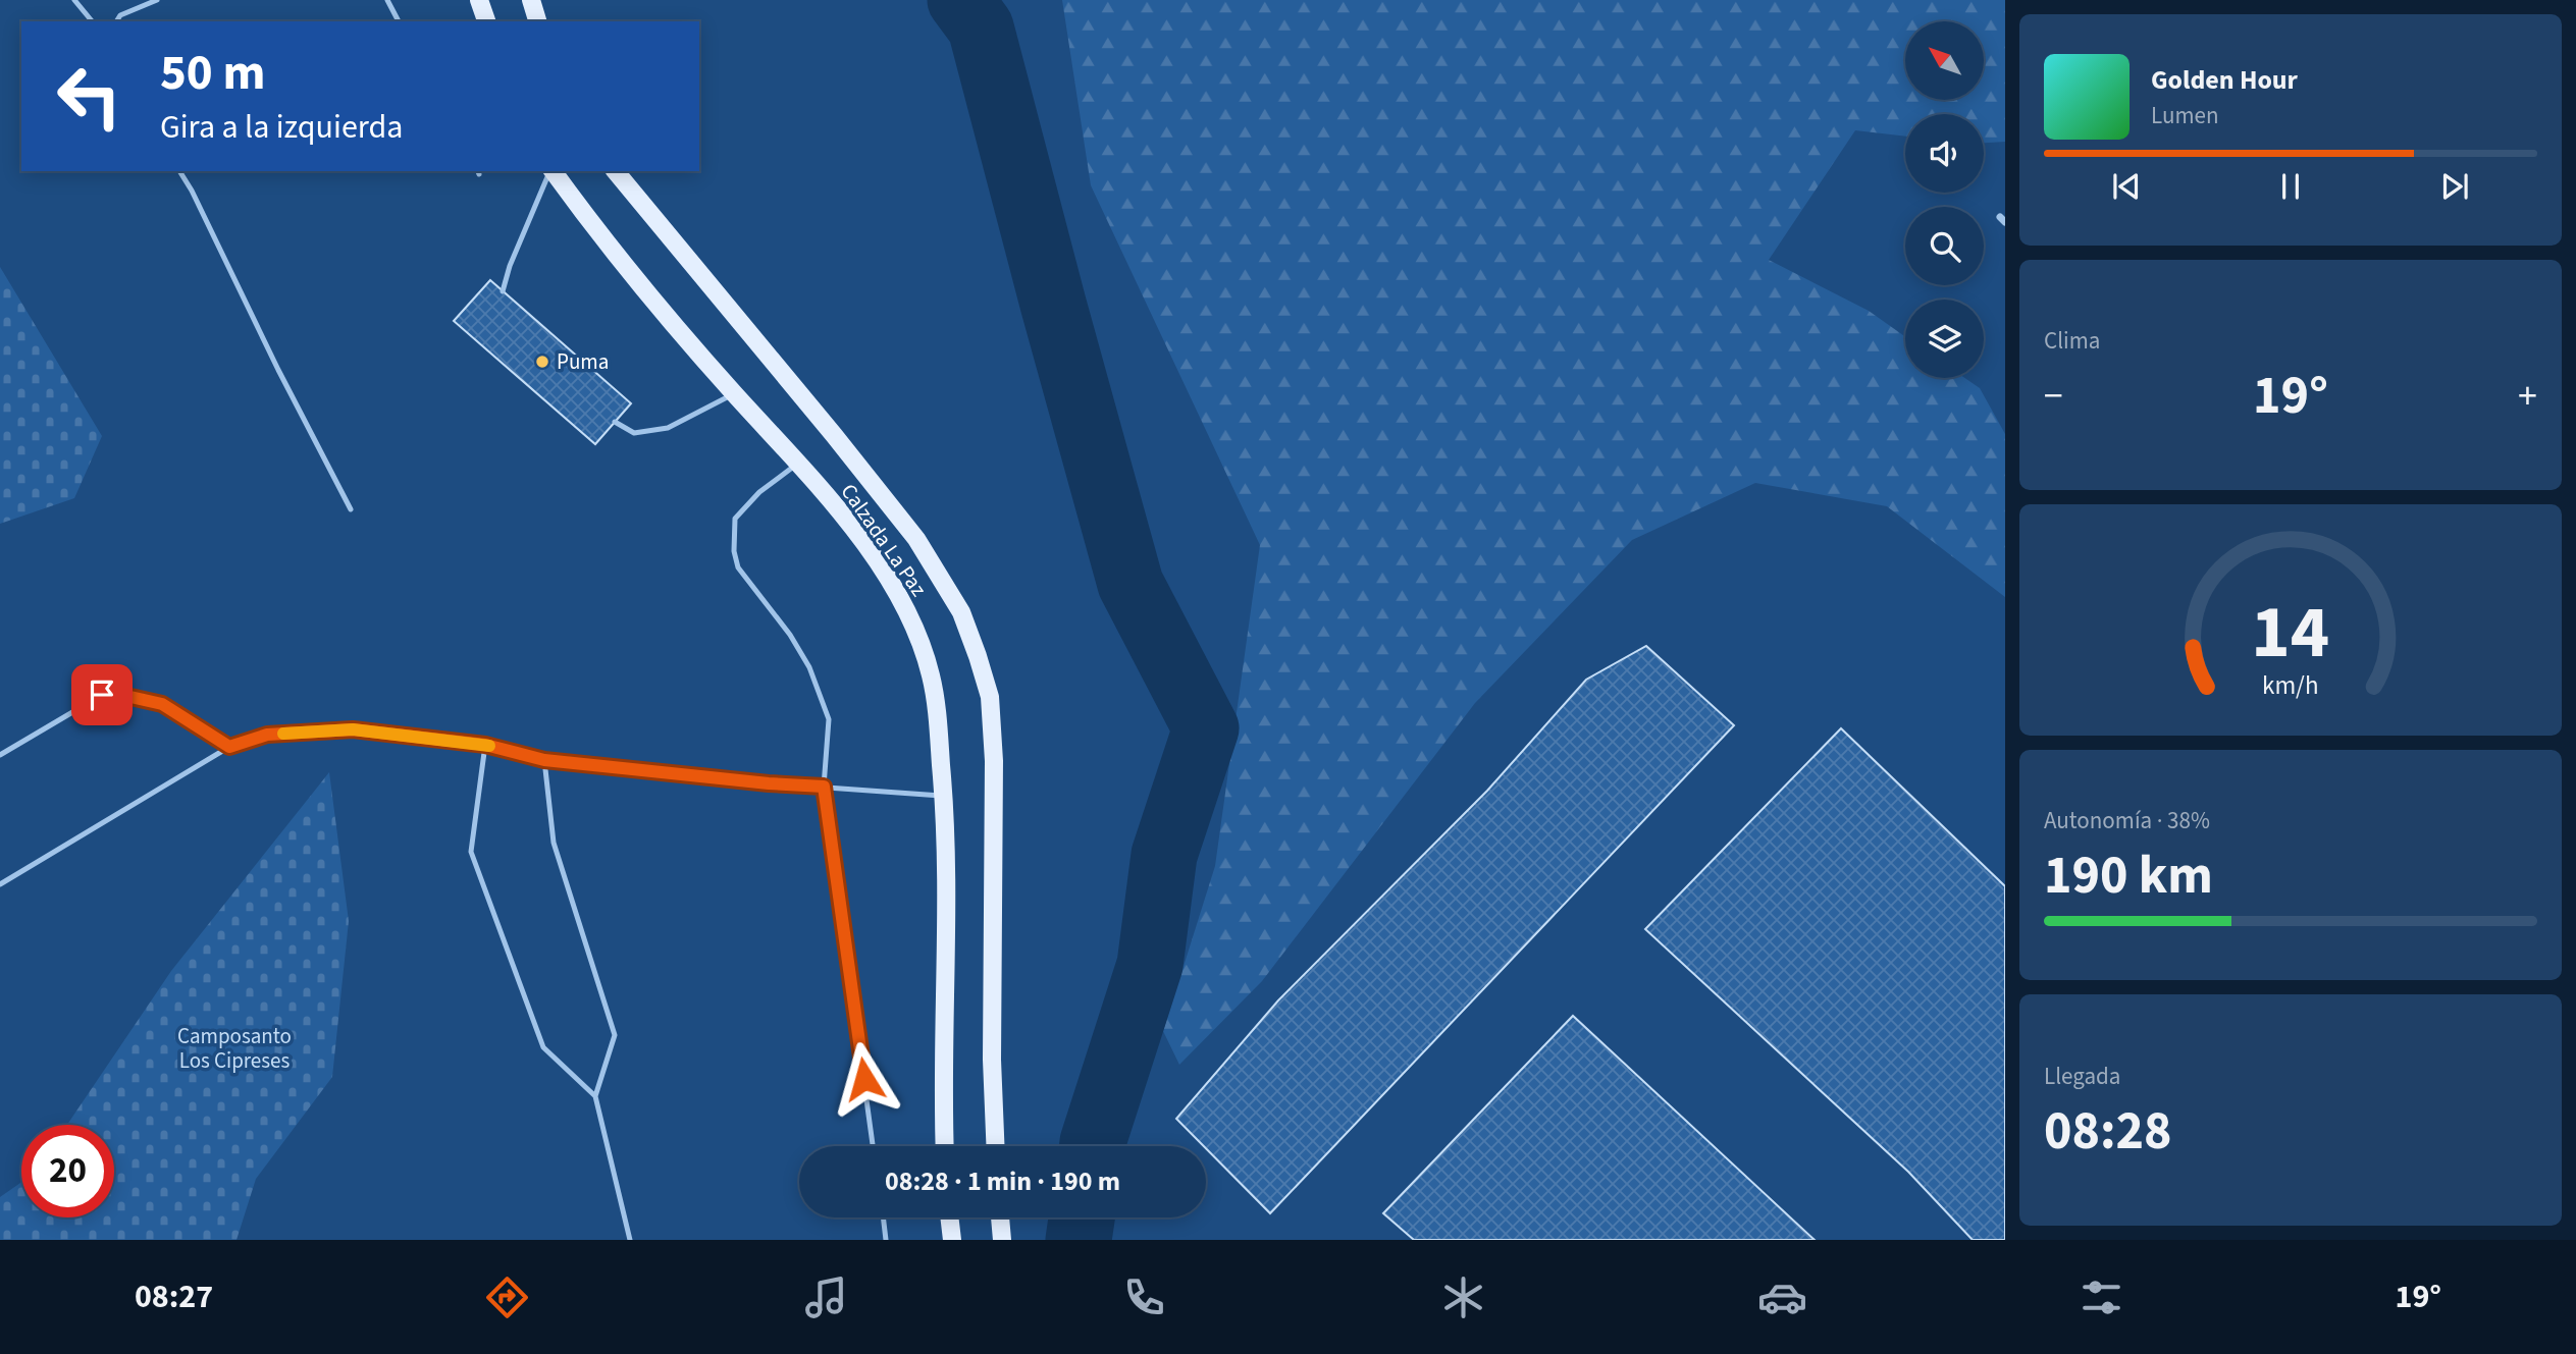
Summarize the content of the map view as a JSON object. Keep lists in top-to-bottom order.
{
  "streets": {
    "main road": ["Calzada La Paz"]
  },
  "parks": ["Camposanto Los Cipreses"],
  "places": ["Puma"],
  "north": "top left",
  "page": {
    "turn": ["50 m", "Gira a la izquierda"],
    "song": ["Golden Hour", "Lumen"],
    "tile": [
      "Clima",
      ["Autonomía · 38%", "190 km"],
      ["Llegada", "08:28"]
    ],
    "heat": ["−", "19°", "+"],
    "limit": "20",
    "trip": "08:28 · 1 min · 190 m",
    "tabs": ["08:27", "19°"],
    "gauge": ["14", "km/h"]
  }
}
